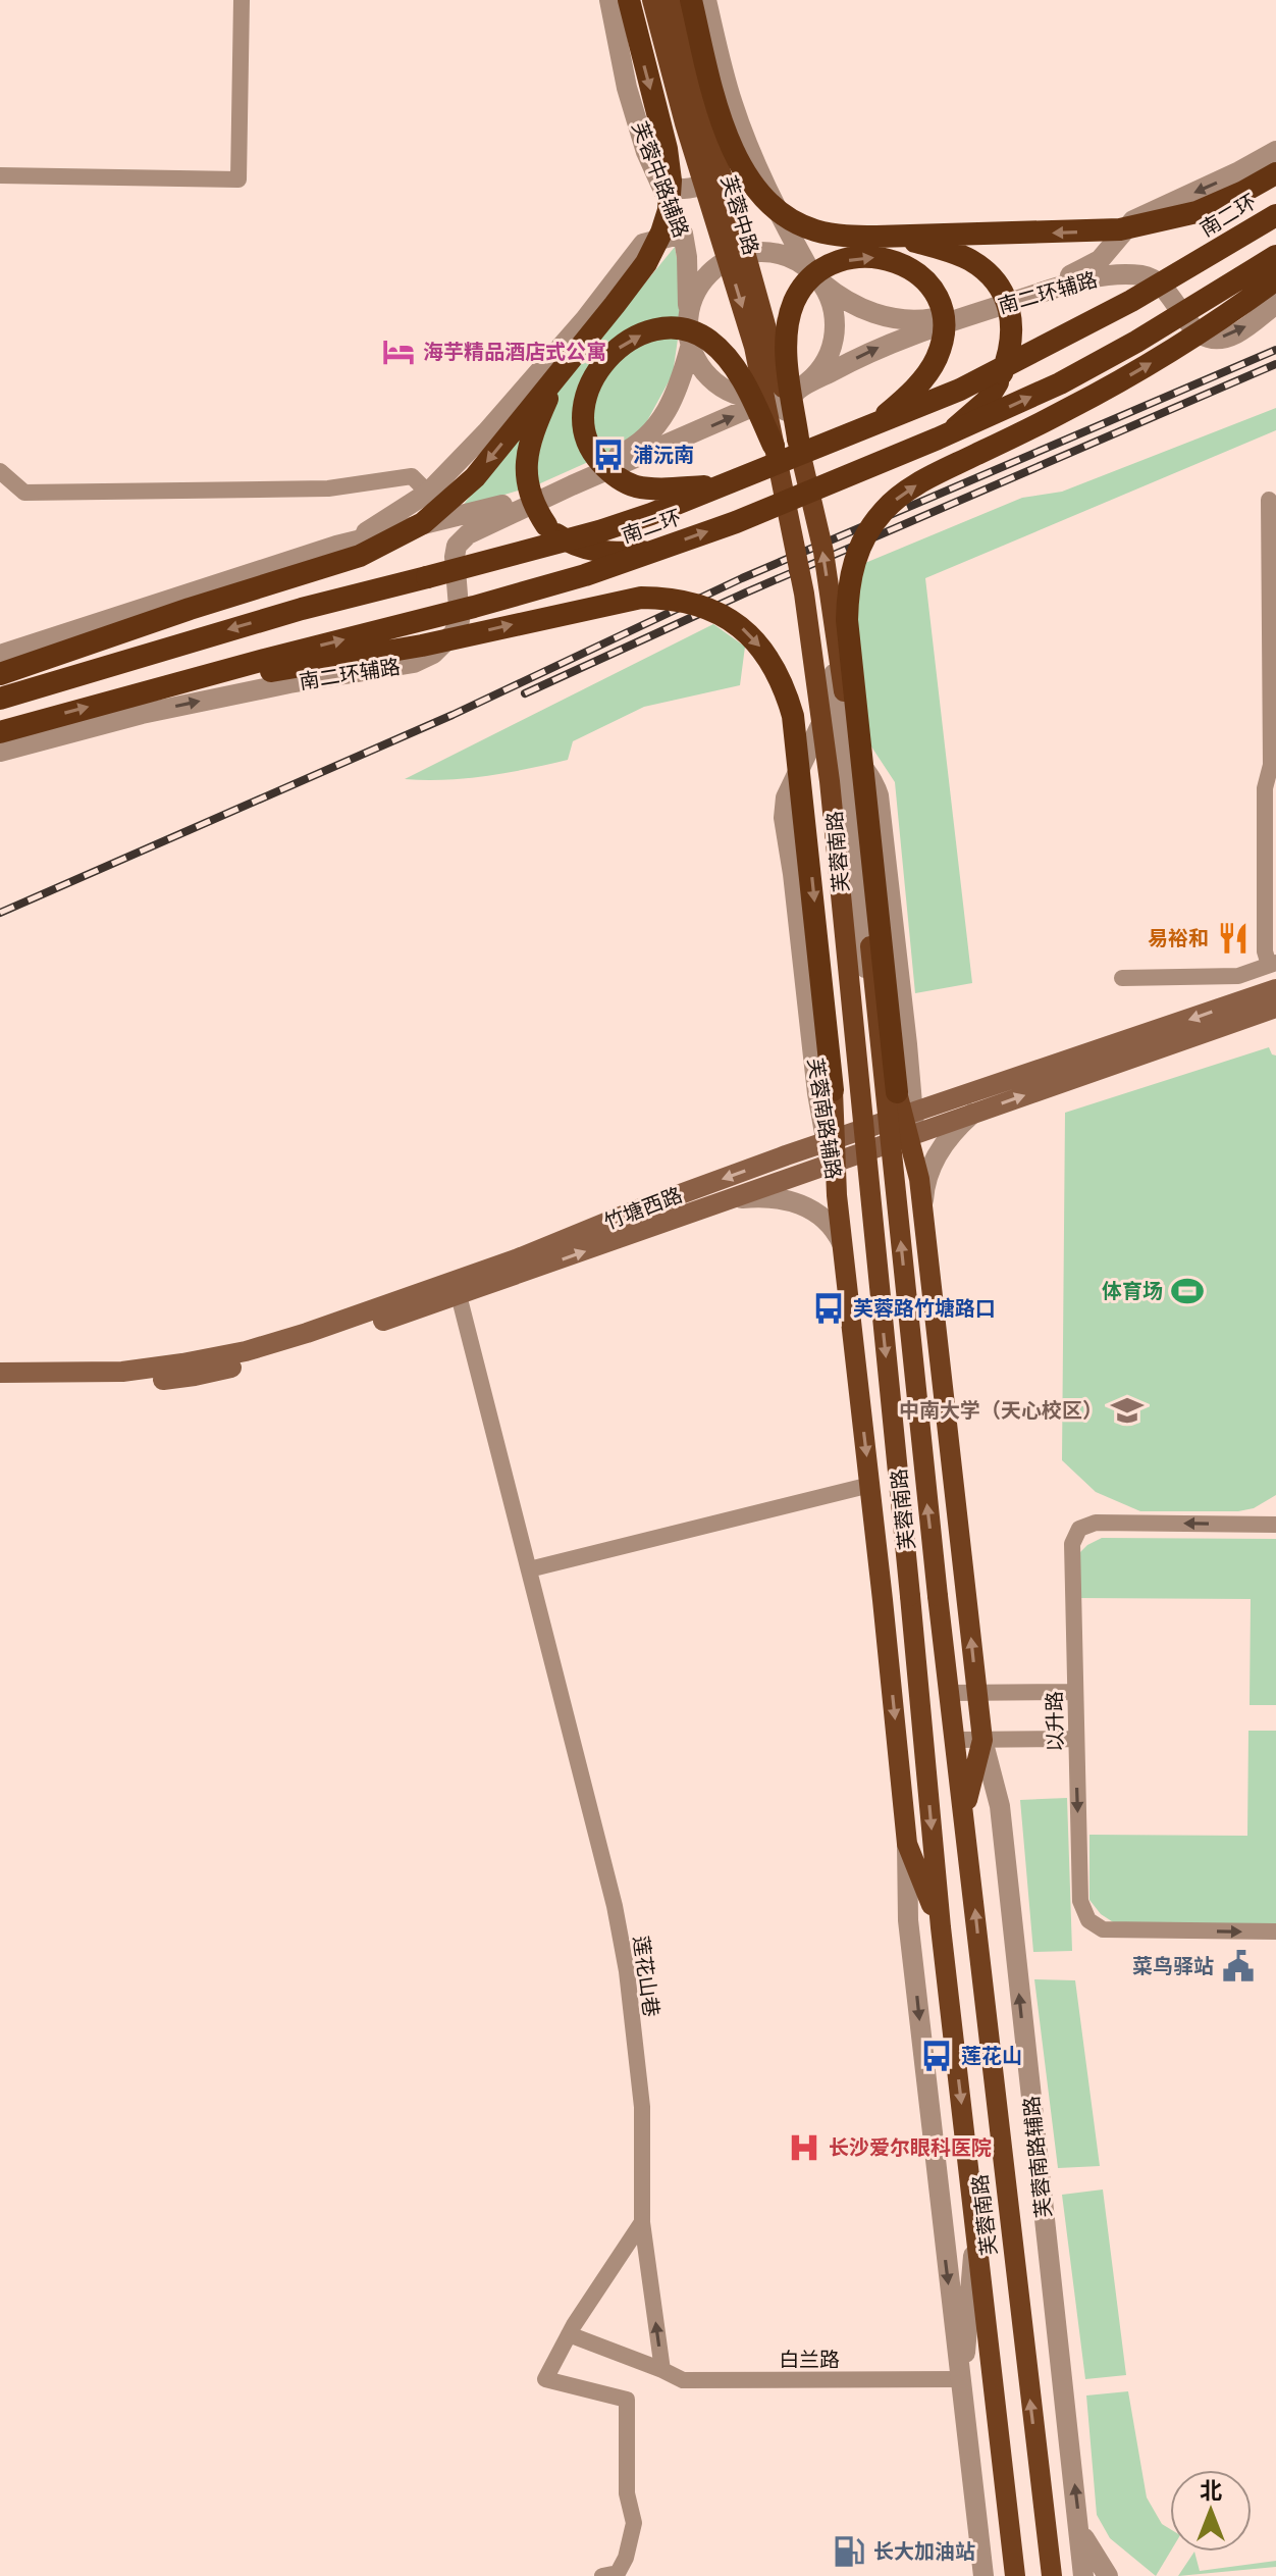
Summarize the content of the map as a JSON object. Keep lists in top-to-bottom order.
{
  "streets": {
    "highway": ["南二环"],
    "main road": ["芙蓉中路", "芙蓉南路", "竹塘西路"],
    "street": [
      "芙蓉中路辅路",
      "南二环辅路",
      "芙蓉南路辅路",
      "以升路",
      "莲花山巷",
      "白兰路"
    ]
  },
  "crossings": [
    ["芙蓉中路辅路", "南二环辅路"],
    ["芙蓉中路", "芙蓉南路"],
    ["芙蓉南路辅路", "竹塘西路"],
    ["竹塘西路", "莲花山巷"],
    ["莲花山巷", "白兰路"]
  ],
  "places": {
    "hotel": ["海芋精品酒店式公寓"],
    "bus stop": ["浦沅南", "芙蓉路竹塘路口", "莲花山"],
    "restaurant": ["易裕和"],
    "sports": ["体育场"],
    "school or university": ["中南大学（天心校区）"],
    "public building": ["菜鸟驿站"],
    "hospital": ["长沙爱尔眼科医院"],
    "fuel station": ["长大加油站"]
  },
  "north": "top"
}
